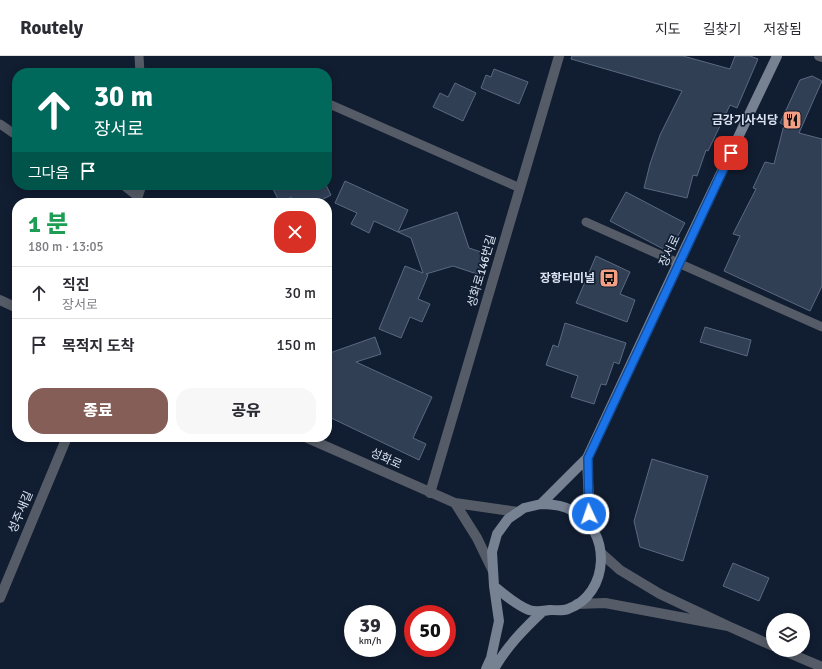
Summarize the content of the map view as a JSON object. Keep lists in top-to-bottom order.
{
  "streets": {
    "main road": ["장서로"],
    "street": ["성화로146번길", "성화로", "성주새길"]
  },
  "crossings": [
    ["성화로146번길", "성화로"]
  ],
  "places": {
    "restaurant": ["금강기사식당"],
    "bus stop": ["장항터미널"]
  },
  "page": {
    "header": "Routely",
    "nav": ["지도", "길찾기", "저장됨"],
    "turn": ["30 m", "장서로"],
    "then": "그다음",
    "heading": ["1 분", "180 m · 13:05"],
    "list": [
      {
        "name": "직진",
        "note": "장서로",
        "value": "30 m"
      },
      {
        "name": "목적지 도착",
        "value": "150 m"
      }
    ],
    "buttons": ["종료", "공유"],
    "speed": "39 km/h",
    "limit": "50"
  }
}
